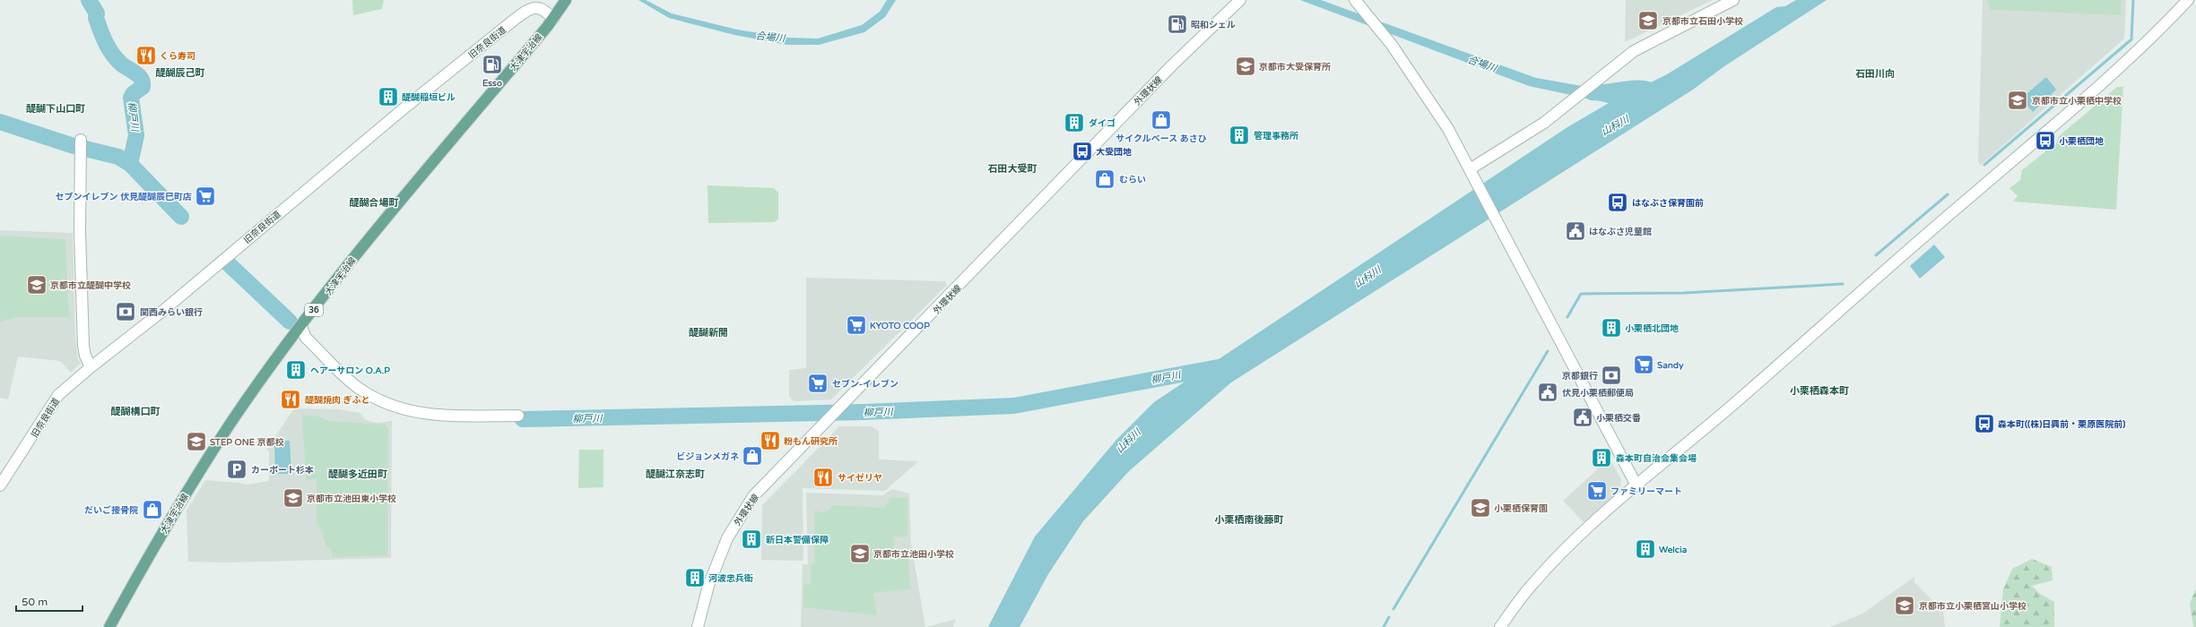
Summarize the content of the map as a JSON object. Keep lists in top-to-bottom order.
{
  "streets": {
    "main road": ["大津宇治線", "36"],
    "street": ["旧奈良街道", "外環状線"]
  },
  "crossings": [
    ["旧奈良街道", "大津宇治線"]
  ],
  "districts": [
    "醍醐辰己町",
    "石田川向",
    "醍醐下山口町",
    "石田大受町",
    "醍醐合場町",
    "醍醐新開",
    "小栗栖森本町",
    "醍醐構口町",
    "醍醐多近田町",
    "醍醐江奈志町",
    "小栗栖南後藤町"
  ],
  "water": ["合場川", "柳戸川", "山科川"],
  "places": {
    "school or university": [
      "京都市立石田小学校",
      "京都市大受保育所",
      "京都市立小栗栖中学校",
      "京都市立醍醐中学校",
      "STEP ONE 京都校",
      "京都市立池田東小学校",
      "小栗栖保育園",
      "京都市立池田小学校",
      "京都市立小栗栖宮山小学校"
    ],
    "fuel station": ["昭和シェル", "Esso"],
    "restaurant": [
      "くら寿司",
      "醍醐焼肉 ぎふと",
      "粉もん研究所",
      "サイゼリヤ"
    ],
    "building": [
      "醍醐稲垣ビル",
      "ダイゴ",
      "管理事務所",
      "小栗栖北団地",
      "ヘアーサロン O.A.P",
      "森本町自治会集会場",
      "新日本警備保障",
      "Welcia",
      "河波忠兵衛"
    ],
    "shop": [
      "サイクルベース あさひ",
      "むらい",
      "ビジョンメガネ",
      "だいご接骨院"
    ],
    "bus stop": [
      "小栗栖団地",
      "大受団地",
      "はなぶさ保育園前",
      "森本町((株)日興前・栗原医院前)"
    ],
    "supermarket": [
      "セブンイレブン 伏見醍醐辰巳町店",
      "KYOTO COOP",
      "Sandy",
      "セブン-イレブン",
      "ファミリーマート"
    ],
    "public building": ["はなぶさ児童館", "伏見小栗栖郵便局", "小栗栖交番"],
    "bank": ["関西みらい銀行", "京都銀行"],
    "parking": ["カーポート杉本"]
  },
  "scale_bar": "50 m"
}
